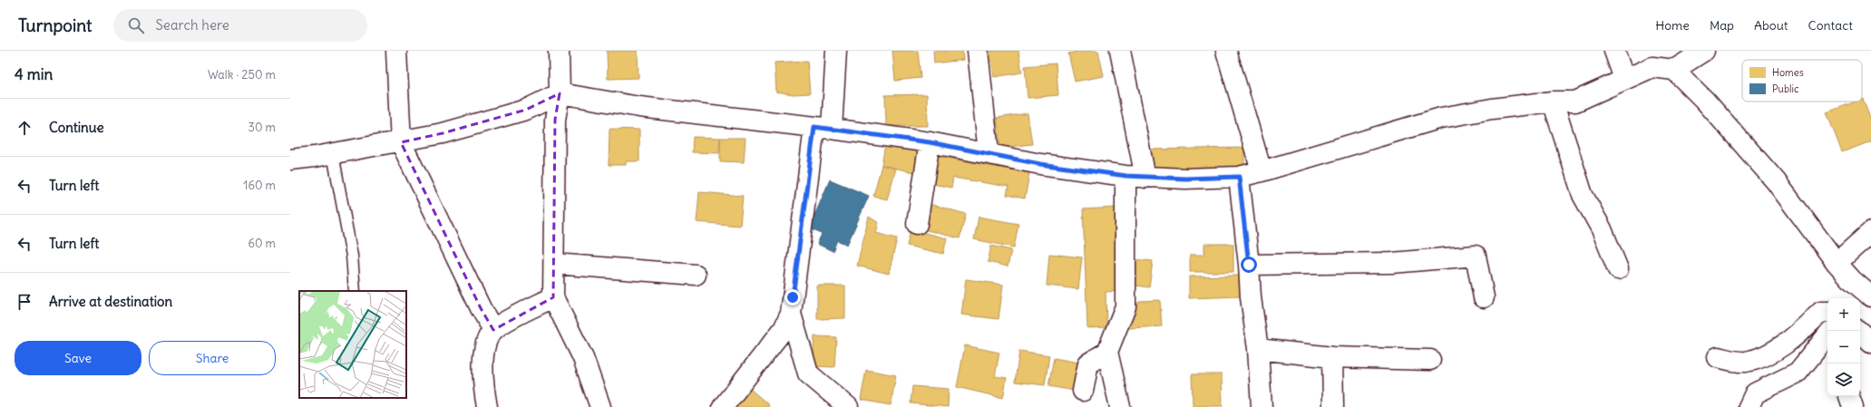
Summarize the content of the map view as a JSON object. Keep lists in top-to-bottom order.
{
  "legend": ["Homes", "Public"],
  "page": {
    "header": "Turnpoint",
    "search": "Search here",
    "nav": [
      "Home",
      "Map",
      "About",
      "Contact"
    ],
    "heading": ["4 min", "Walk · 250 m"],
    "list": [
      ["Continue", "30 m"],
      ["Turn left", "160 m"],
      ["Turn left", "60 m"],
      "Arrive at destination"
    ],
    "map_buttons": ["+", "−"],
    "buttons": ["Save", "Share"]
  }
}
